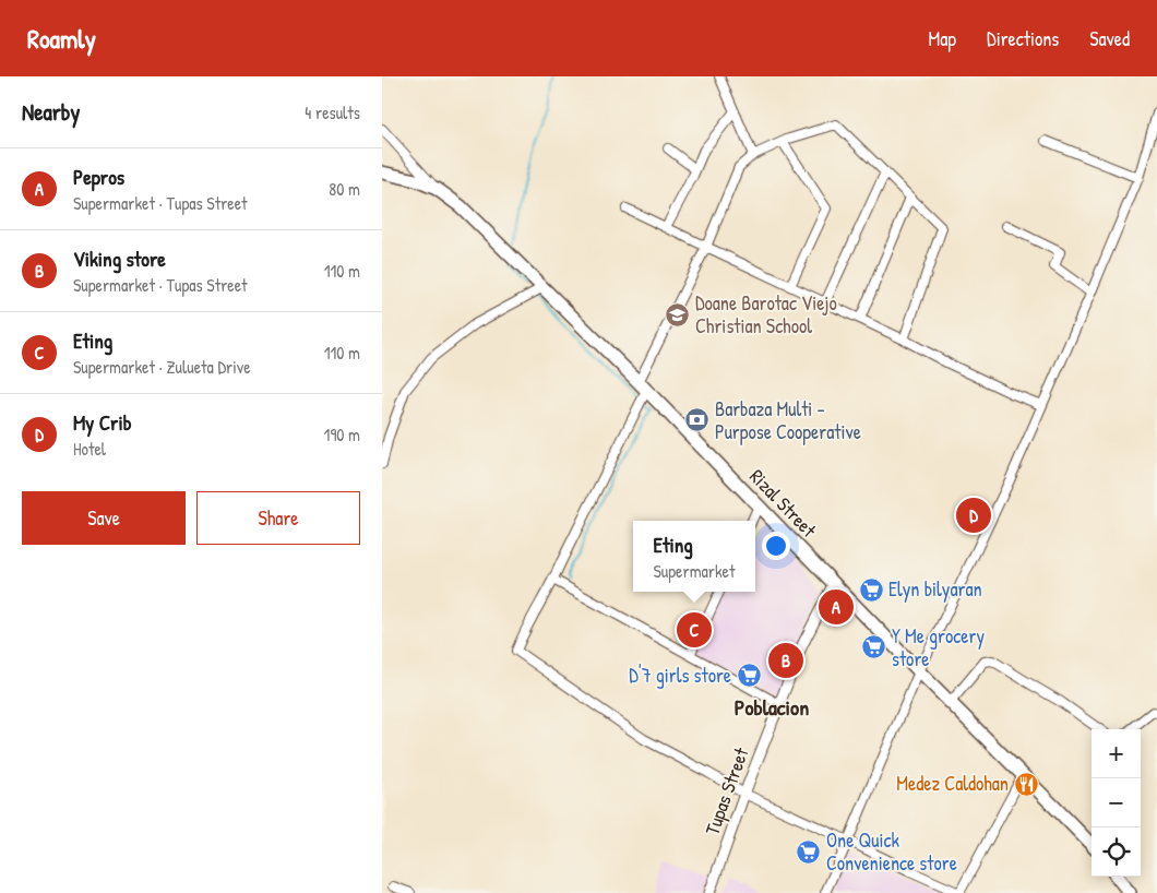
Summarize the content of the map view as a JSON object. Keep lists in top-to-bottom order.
{
  "streets": {
    "main road": ["Rizal Street"],
    "street": ["Tupas Street"]
  },
  "crossings": [
    ["Rizal Street", "Tupas Street"]
  ],
  "districts": ["Poblacion"],
  "places": {
    "school or university": ["Doane Barotac Viejo Christian School"],
    "bank": ["Barbaza Multi - Purpose Cooperative"],
    "supermarket": [
      "Elyn bilyaran",
      "Y Me grocery store",
      "D'7 girls store",
      "One Quick Convenience store"
    ],
    "restaurant": ["Medez Caldohan"]
  },
  "page": {
    "header": "Roamly",
    "nav": ["Map", "Directions", "Saved"],
    "heading": ["Nearby", "4 results"],
    "list": [
      {
        "mark": "A",
        "name": "Pepros",
        "note": "Supermarket · Tupas Street",
        "value": "80 m"
      },
      {
        "mark": "B",
        "name": "Viking store",
        "note": "Supermarket · Tupas Street",
        "value": "110 m"
      },
      {
        "mark": "C",
        "name": "Eting",
        "note": "Supermarket · Zulueta Drive",
        "value": "110 m"
      },
      {
        "mark": "D",
        "name": "My Crib",
        "note": "Hotel",
        "value": "190 m"
      }
    ],
    "buttons": ["Save", "Share"],
    "pins": [
      "D",
      "A",
      "C",
      "B"
    ],
    "popup": ["Eting", "Supermarket"],
    "map_buttons": ["+", "−"]
  }
}
